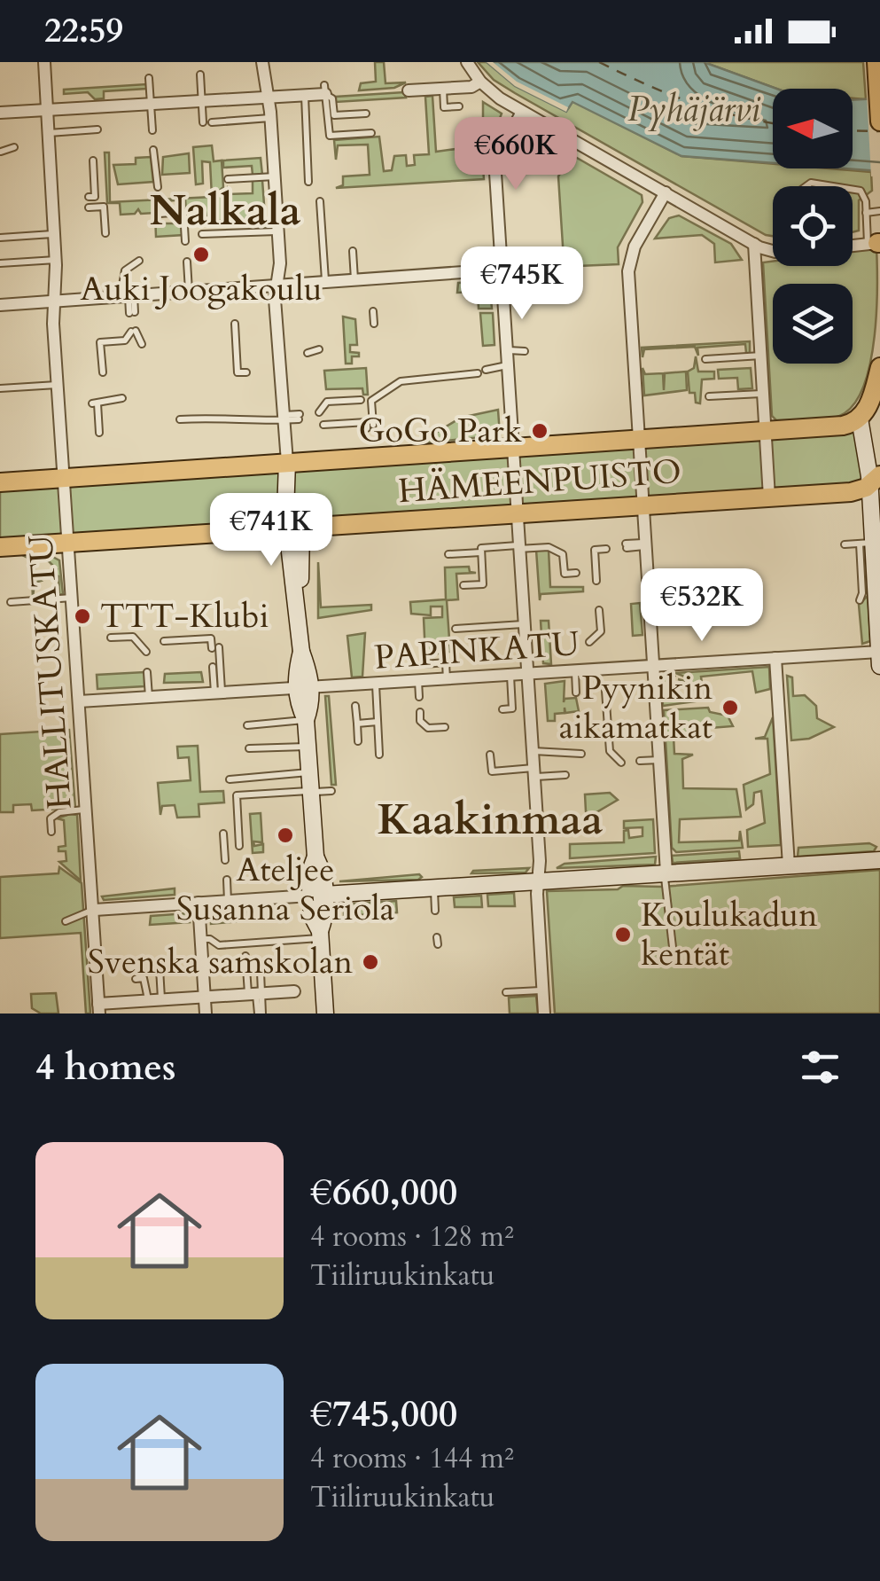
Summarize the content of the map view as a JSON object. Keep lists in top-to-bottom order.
{
  "streets": {
    "main road": ["HÄMEENPUISTO"],
    "street": ["PAPINKATU", "HALLITUSKATU"]
  },
  "crossings": [
    ["HÄMEENPUISTO", "HALLITUSKATU"],
    ["PAPINKATU", "HALLITUSKATU"]
  ],
  "districts": ["Nalkala", "Kaakinmaa"],
  "water": ["Pyhäjärvi"],
  "places": [
    "Auki Joogakoulu",
    "GoGo Park",
    "TTT-Klubi",
    "Pyynikin aikamatkat",
    "Ateljee Susanna Seriola",
    "Koulukadun kentät",
    "Svenska samskolan"
  ],
  "north": "left",
  "page": {
    "status": "22:59",
    "price": [
      "€660K",
      "€745K",
      "€741K",
      "€532K"
    ],
    "heading": "4 homes",
    "list": [
      {
        "name": "€660,000",
        "note": "4 rooms · 128 m² · Tiiliruukinkatu"
      },
      {
        "name": "€745,000",
        "note": "4 rooms · 144 m² · Tiiliruukinkatu"
      }
    ]
  }
}
